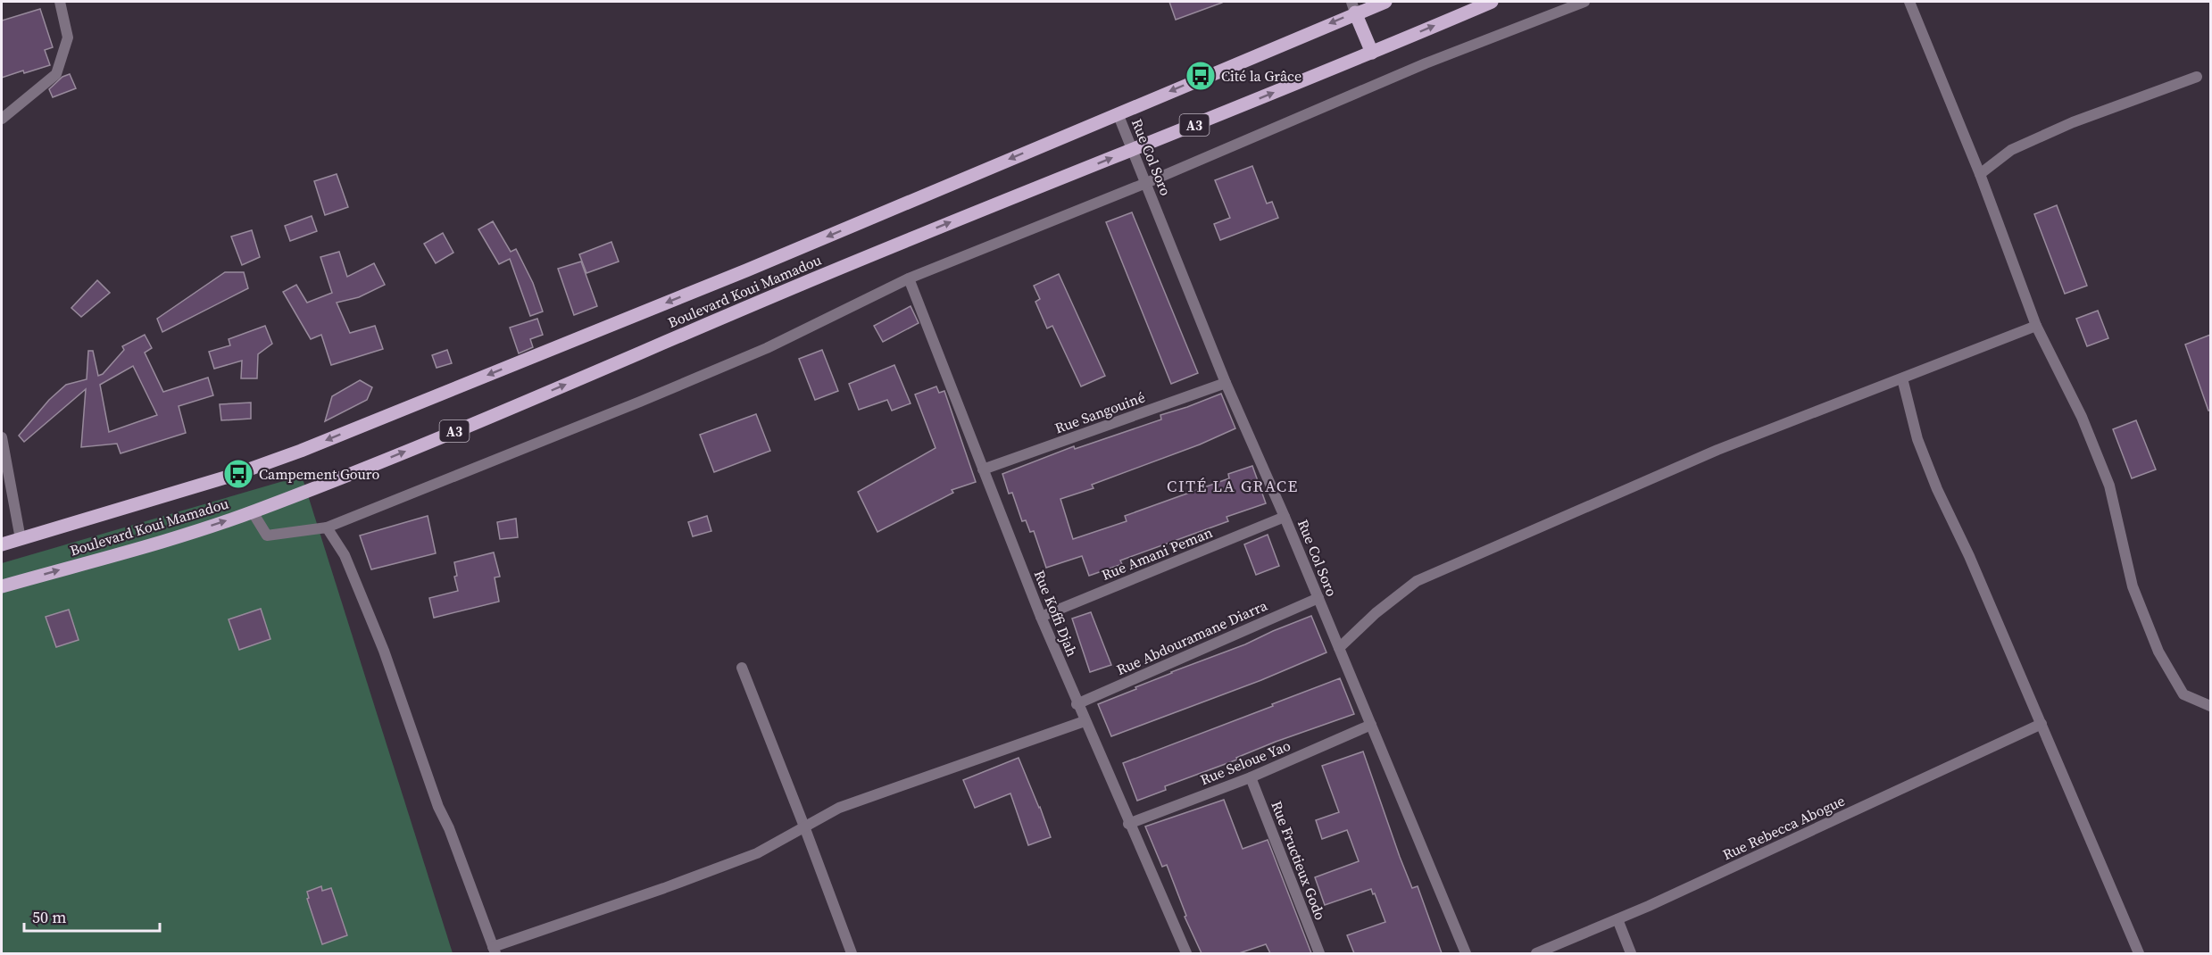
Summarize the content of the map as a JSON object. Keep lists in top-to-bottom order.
{
  "streets": {
    "main road": ["A3", "Boulevard Koui Mamadou"],
    "street": [
      "Rue Col Soro",
      "Rue Sangouiné",
      "Rue Amani Peman",
      "Rue Koffi Djah",
      "Rue Abdouramane Diarra",
      "Rue Seloue Yao",
      "Rue Rebecca Abogue",
      "Rue Fructieux Godo"
    ]
  },
  "crossings": [
    ["Rue Col Soro", "Boulevard Koui Mamadou"],
    ["Rue Col Soro", "Rue Sangouiné"],
    ["Rue Col Soro", "Rue Amani Peman"],
    ["Rue Col Soro", "Rue Abdouramane Diarra"],
    ["Rue Col Soro", "Rue Seloue Yao"],
    ["Rue Sangouiné", "Rue Koffi Djah"],
    ["Rue Amani Peman", "Rue Koffi Djah"],
    ["Rue Koffi Djah", "Rue Abdouramane Diarra"],
    ["Rue Koffi Djah", "Rue Seloue Yao"],
    ["Rue Seloue Yao", "Rue Fructieux Godo"]
  ],
  "districts": ["CITÉ LA GRACE"],
  "places": {
    "bus stop": ["Cité la Grâce", "Campement Gouro"]
  },
  "scale_bar": "50 m"
}
